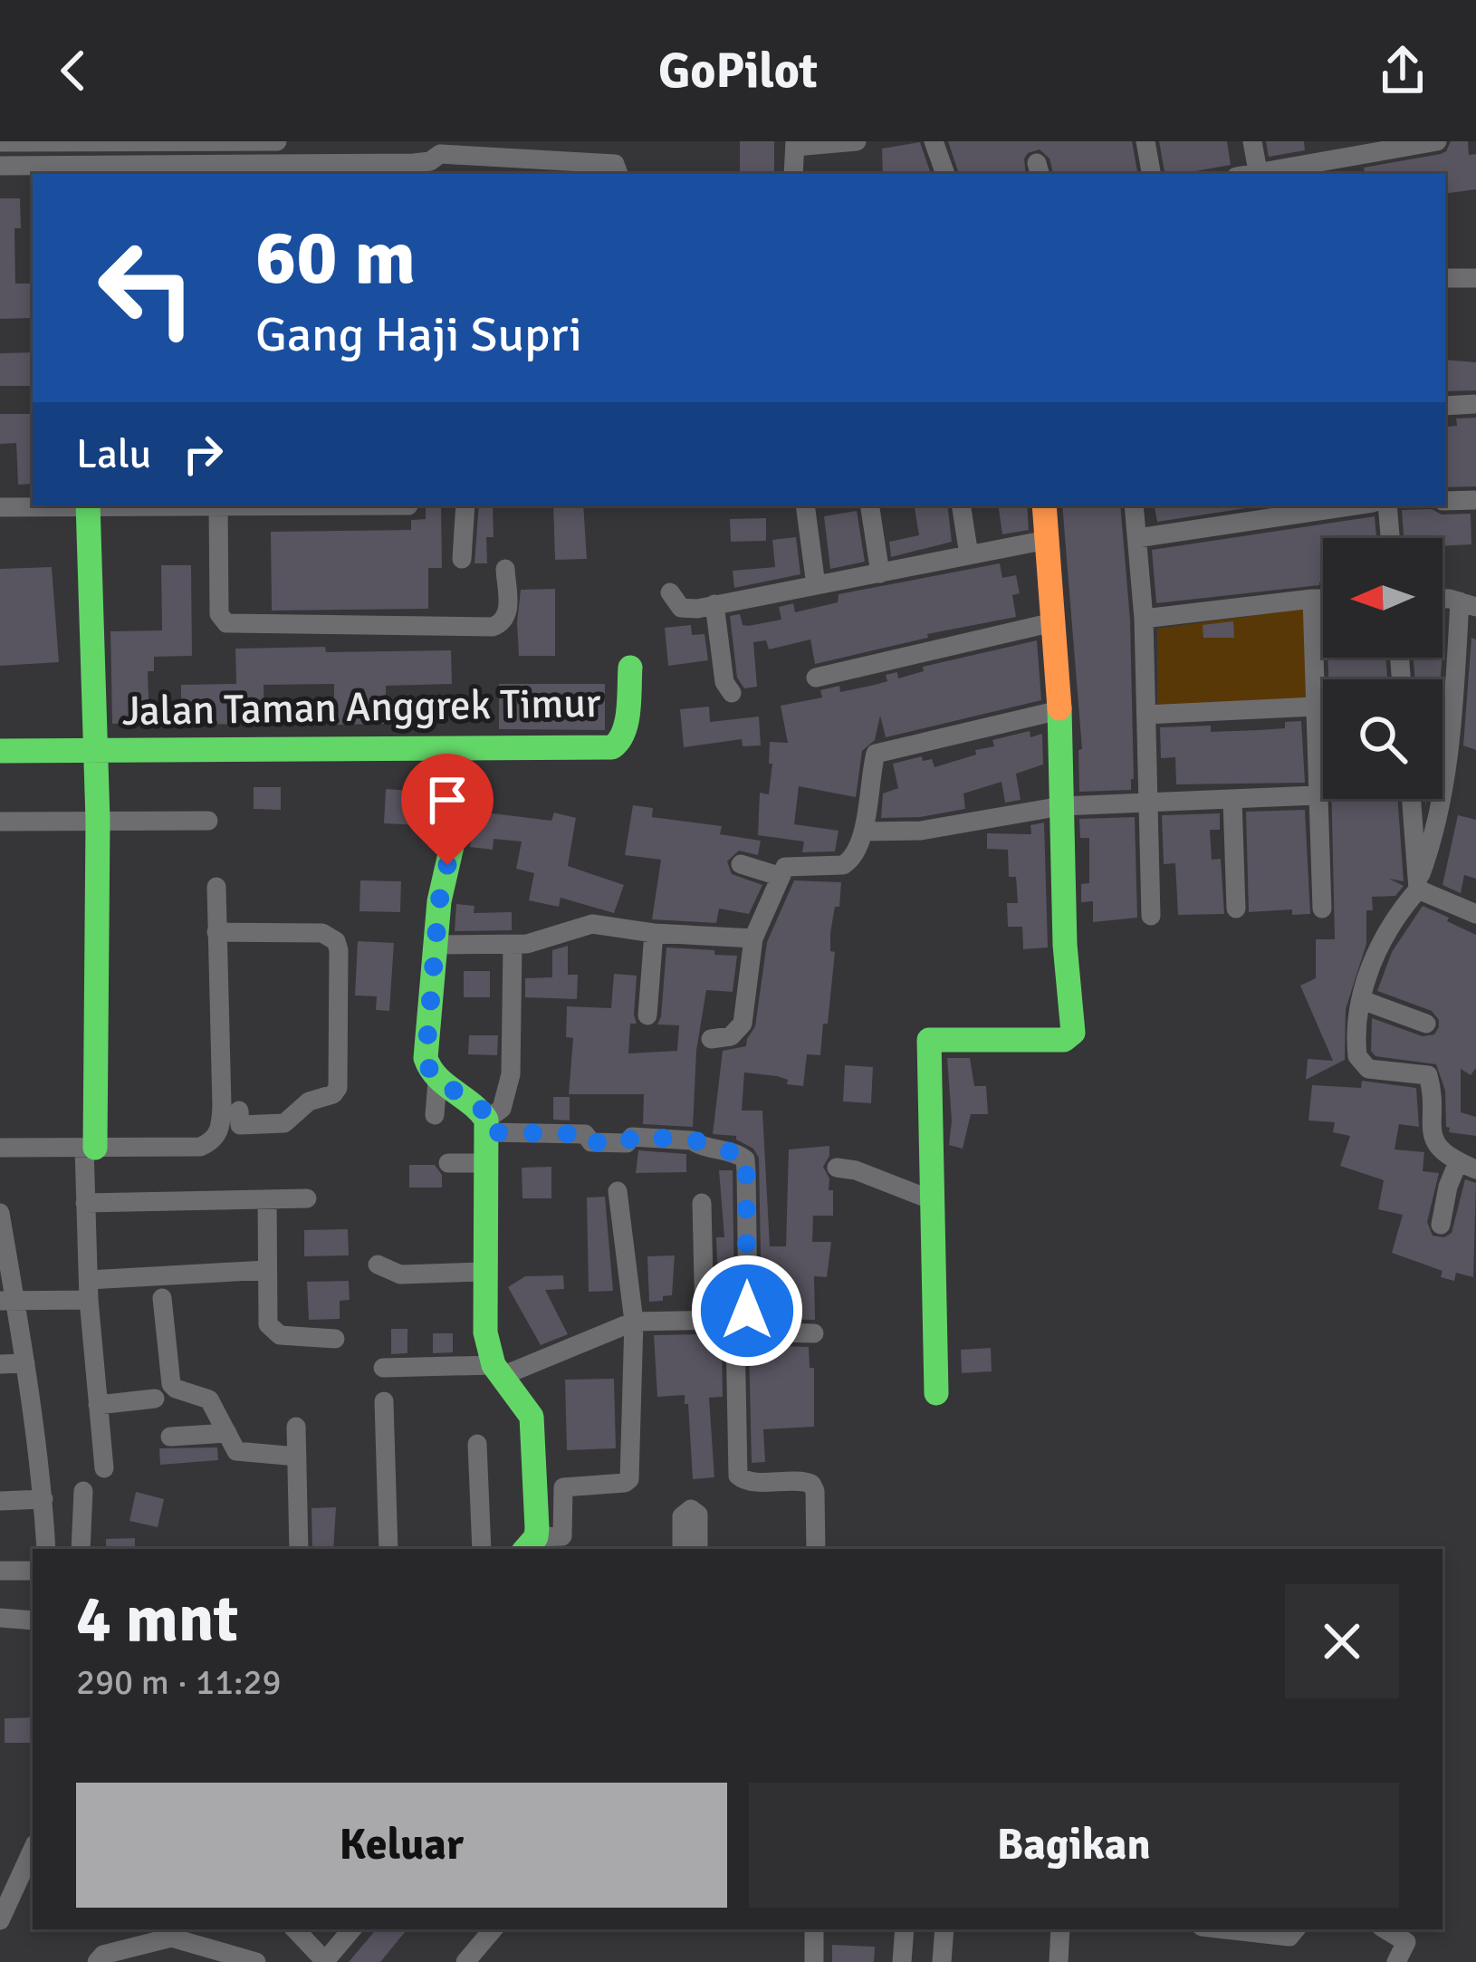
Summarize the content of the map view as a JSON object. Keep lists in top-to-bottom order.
{
  "streets": {
    "street": ["Jalan Taman Anggrek Timur"]
  },
  "north": "left",
  "page": {
    "header": "GoPilot",
    "turn": ["60 m", "Gang Haji Supri"],
    "then": "Lalu",
    "heading": ["4 mnt", "290 m · 11:29"],
    "buttons": ["Keluar", "Bagikan"]
  }
}
